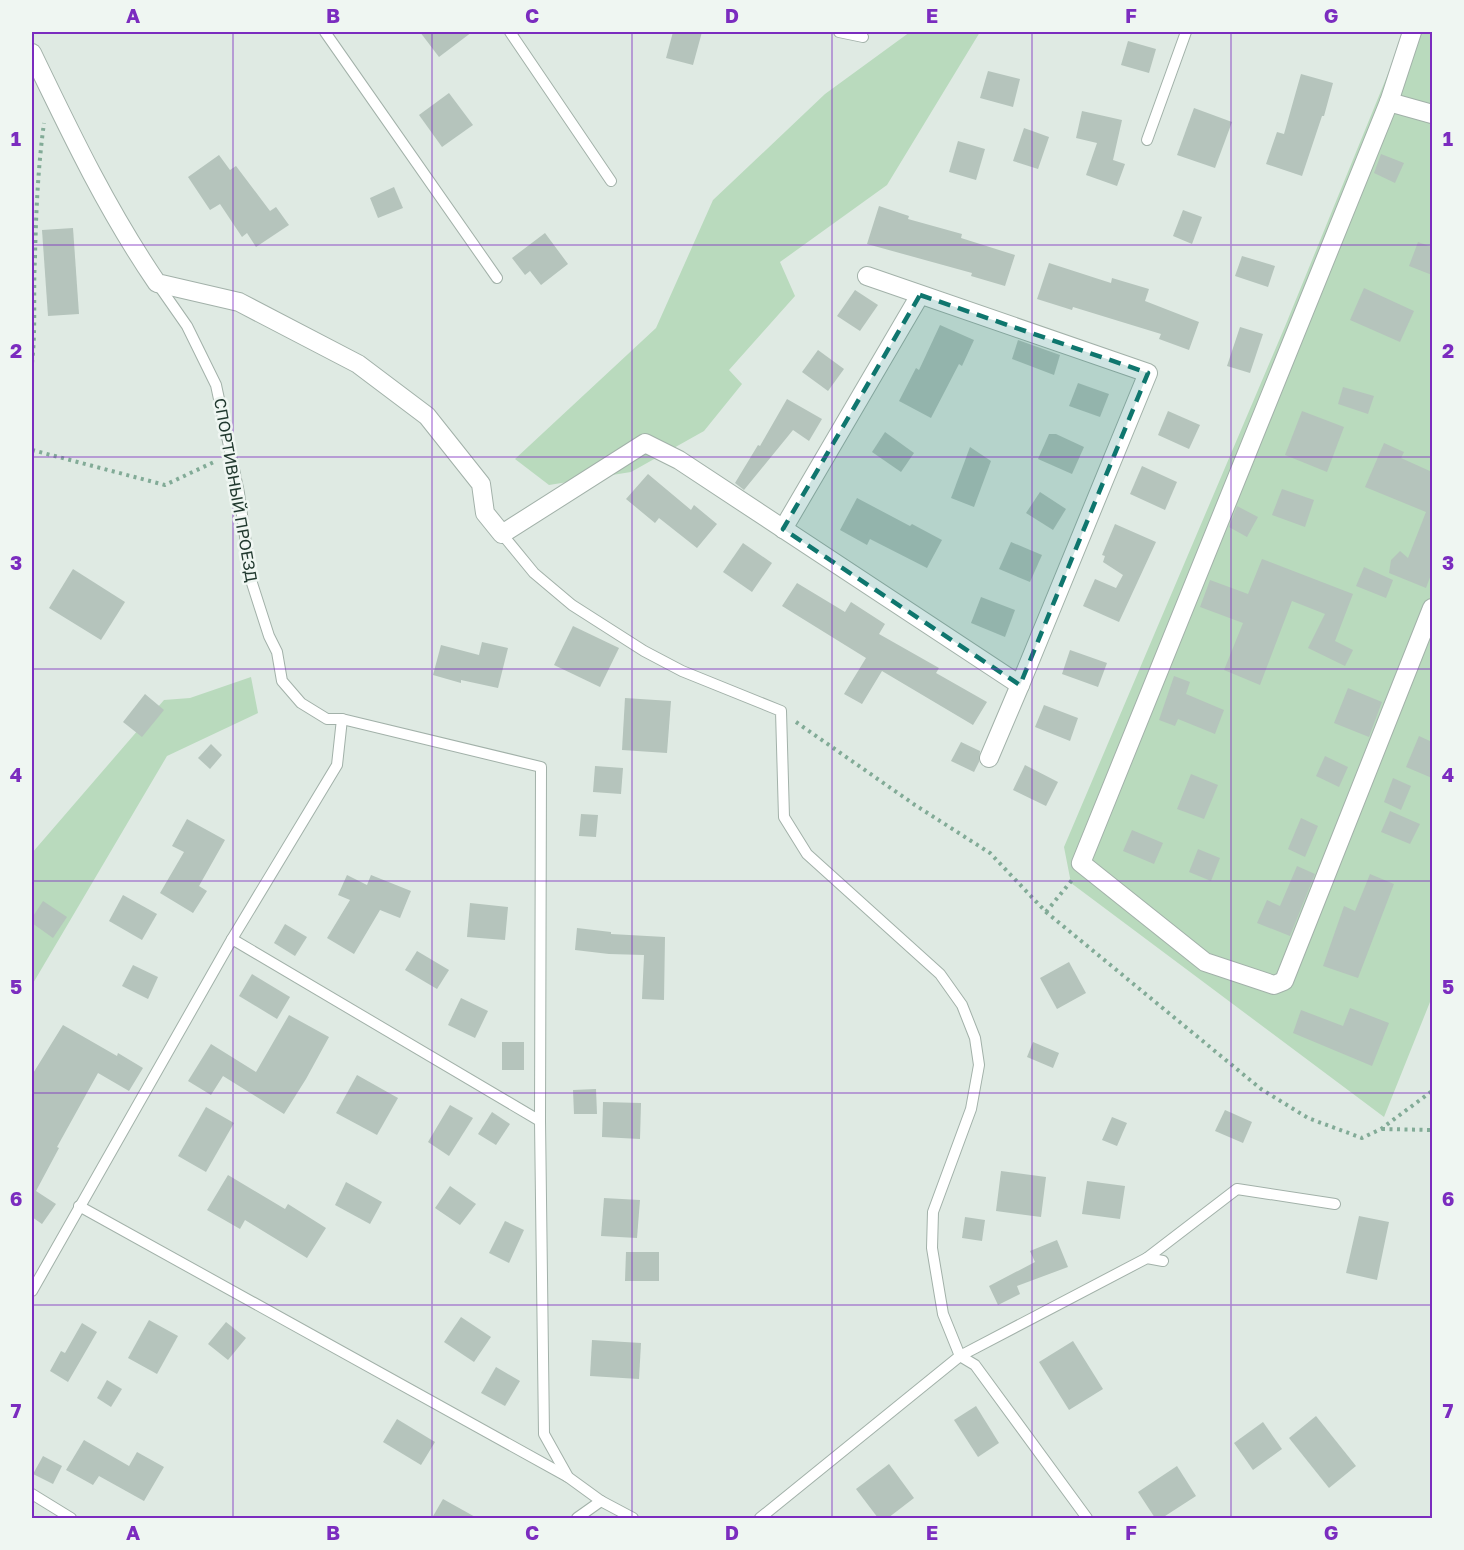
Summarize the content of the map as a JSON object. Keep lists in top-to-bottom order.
{
  "streets": {
    "street": ["СПОРТИВНЫЙ ПРОЕЗД"]
  },
  "grid": {
    "columns": [
      "A",
      "B",
      "C",
      "D",
      "E",
      "F",
      "G"
    ],
    "rows": [
      "1",
      "2",
      "3",
      "4",
      "5",
      "6",
      "7"
    ]
  }
}
